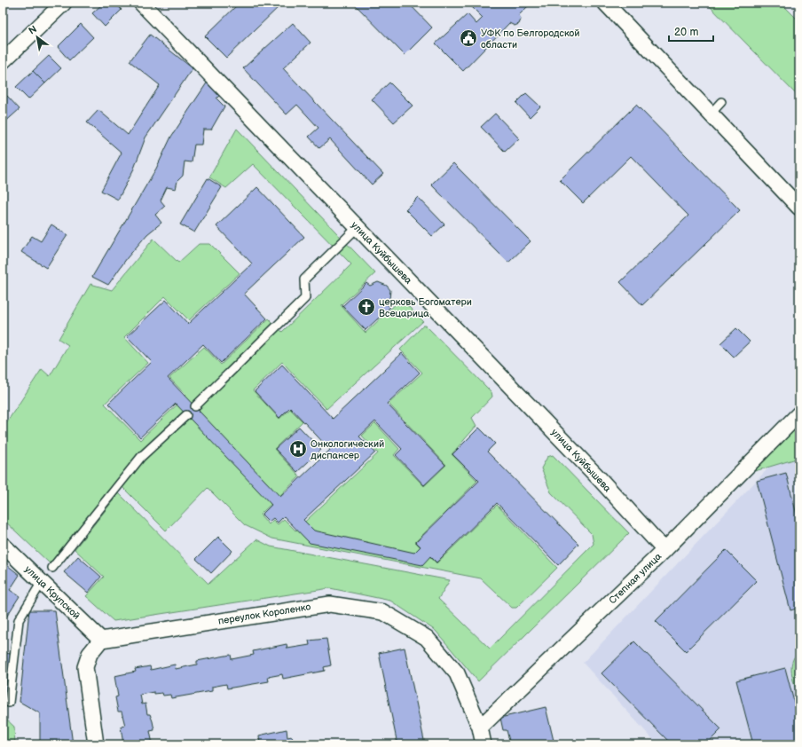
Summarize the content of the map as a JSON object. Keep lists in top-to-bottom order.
{
  "streets": {
    "street": [
      "улица Куйбышева",
      "Степная улица",
      "улица Крупской",
      "переулок Короленко"
    ]
  },
  "crossings": [
    ["улица Куйбышева", "Степная улица"],
    ["Степная улица", "переулок Короленко"],
    ["улица Крупской", "переулок Короленко"]
  ],
  "places": {
    "public building": ["УФК по Белгородской области"],
    "church": ["церковь Богоматери Всецарица"],
    "hospital": ["Онкологический диспансер"]
  },
  "scale_bar": "20 m",
  "north": "top left"
}
